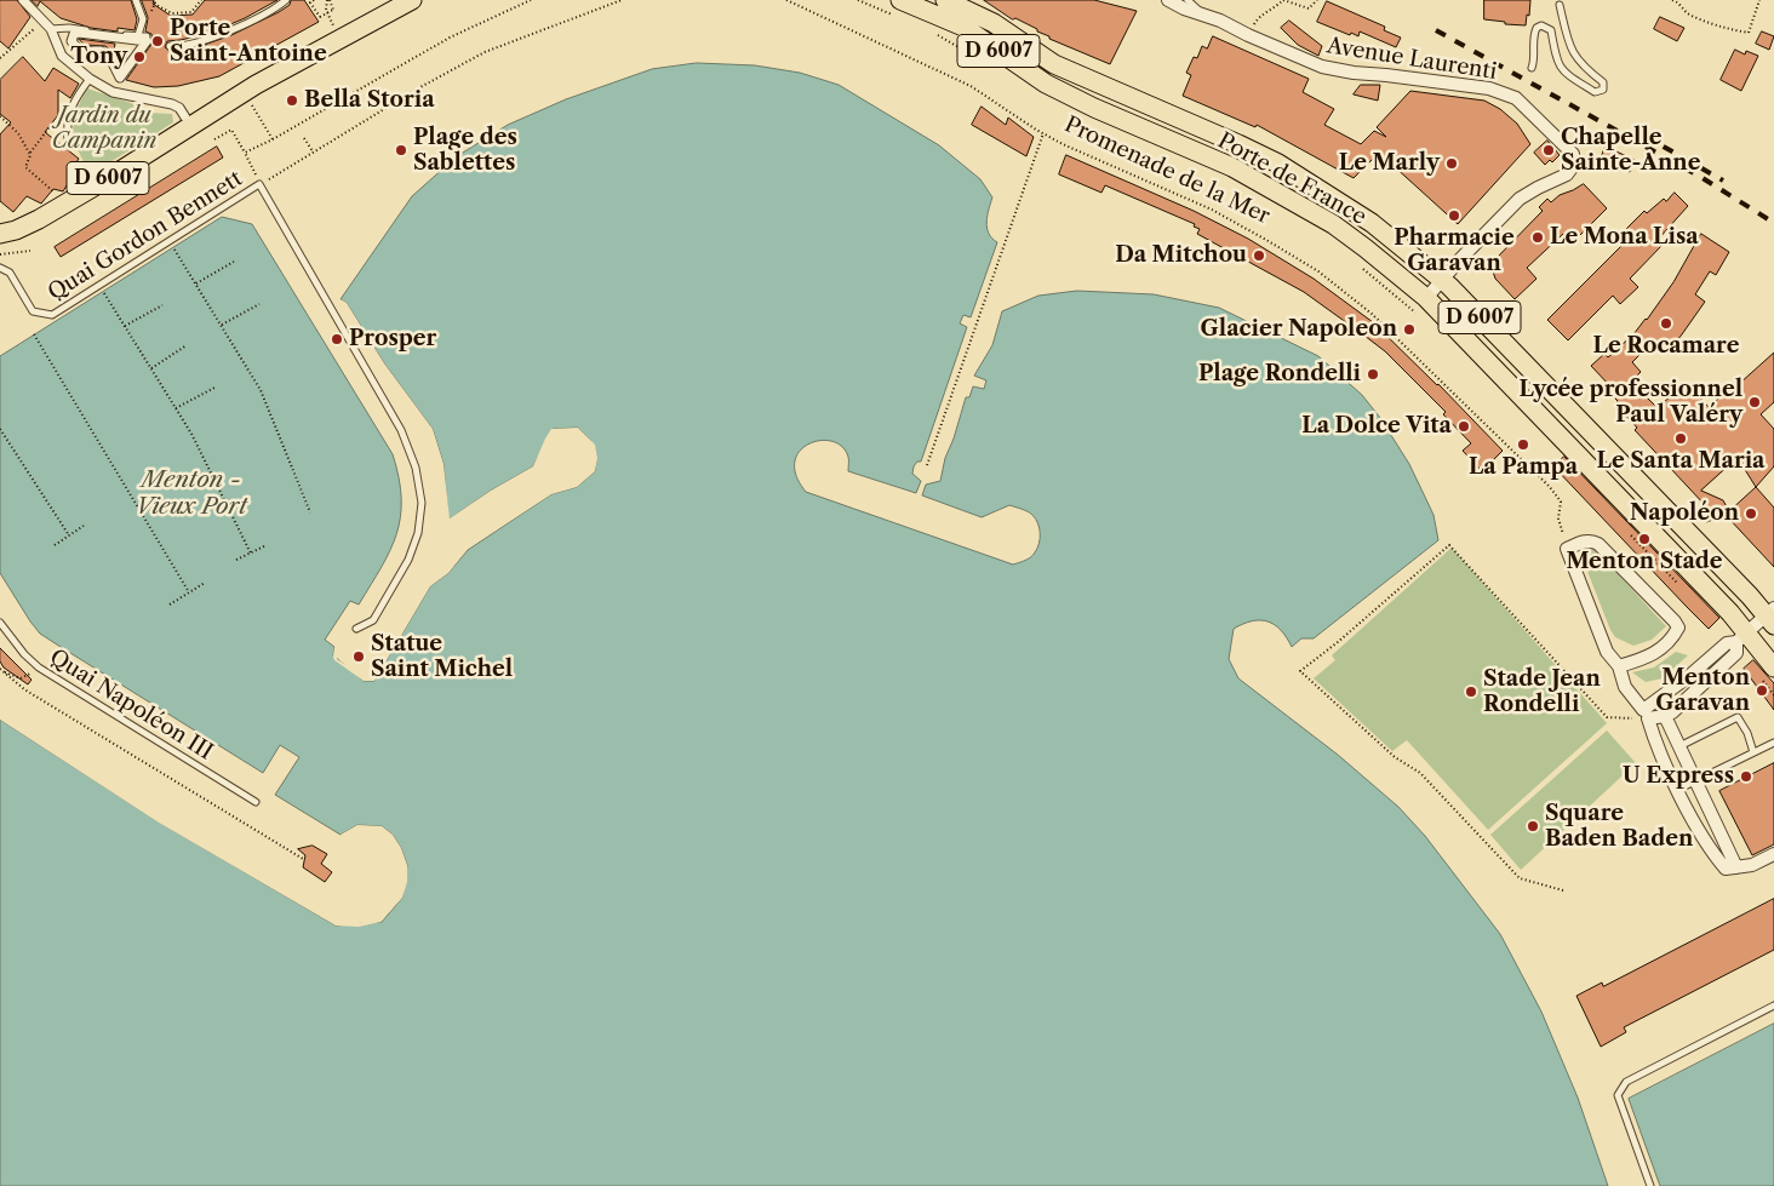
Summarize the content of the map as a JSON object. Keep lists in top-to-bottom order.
{
  "streets": {
    "main road": ["D 6007", "Porte de France"],
    "street": ["Avenue Laurenti"],
    "lane": ["Quai Gordon Bennett", "Quai Napoléon III"],
    "path": ["Promenade de la Mer"]
  },
  "crossings": [
    ["Avenue Laurenti", "Porte de France"]
  ],
  "water": ["Menton - Vieux Port"],
  "parks": ["Jardin du Campanin"],
  "places": [
    "Porte Saint-Antoine",
    "Tony",
    "Bella Storia",
    "Plage des Sablettes",
    "Chapelle Sainte-Anne",
    "Le Marly",
    "Pharmacie Garavan",
    "Le Mona Lisa",
    "Da Mitchou",
    "Le Rocamare",
    "Glacier Napoleon",
    "Prosper",
    "Plage Rondelli",
    "Lycée professionnel Paul Valéry",
    "La Dolce Vita",
    "Le Santa Maria",
    "La Pampa",
    "Napoléon",
    "Menton Stade",
    "Statue Saint Michel",
    "Menton Garavan",
    "Stade Jean Rondelli",
    "U Express",
    "Square Baden Baden"
  ]
}
